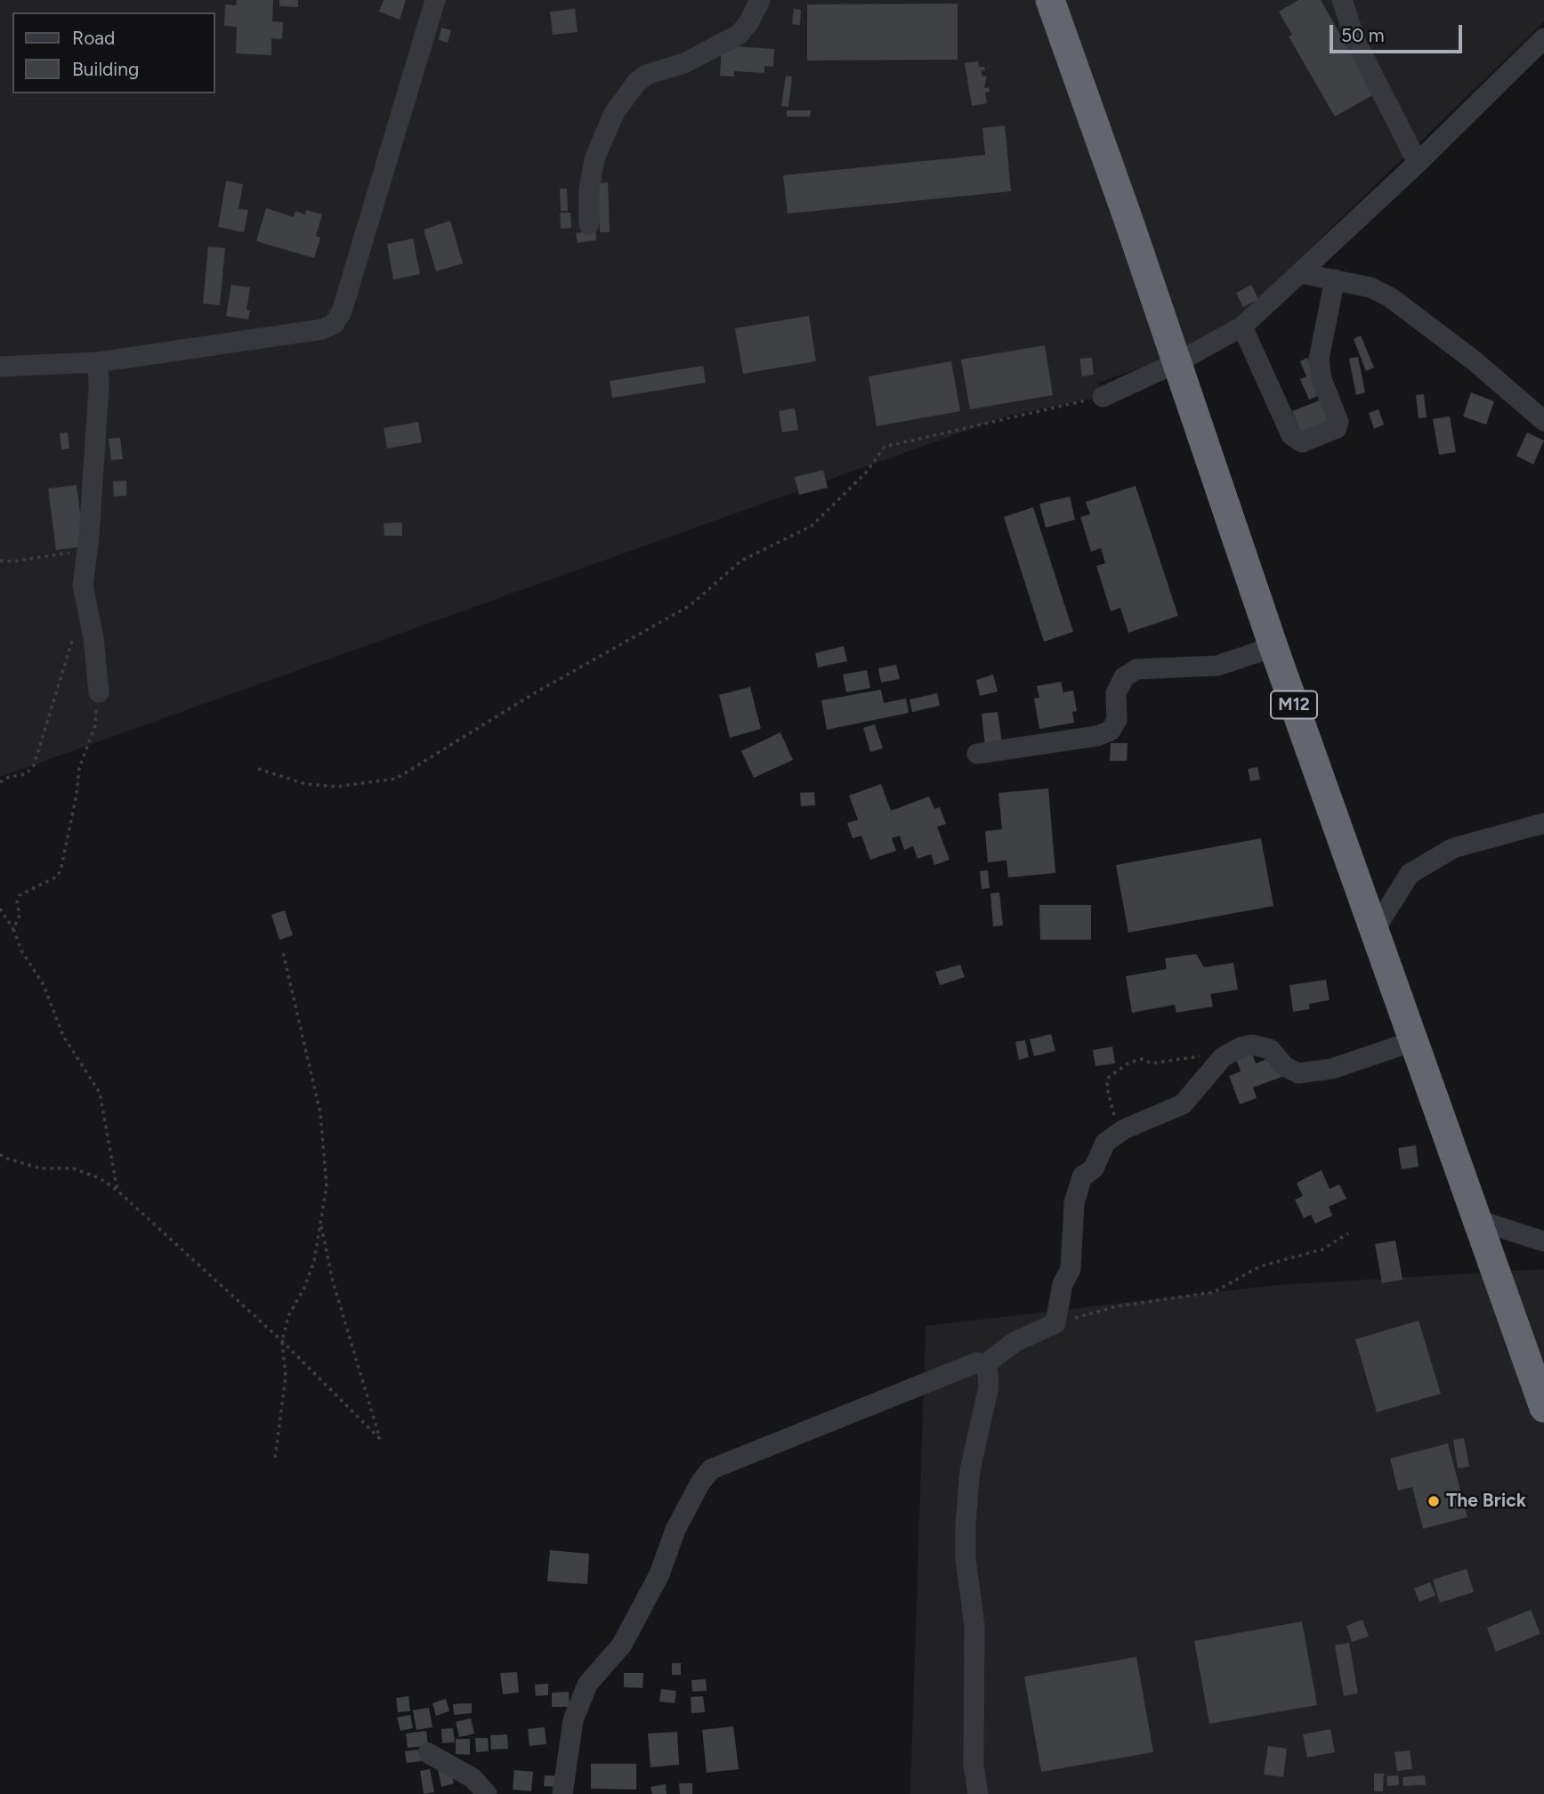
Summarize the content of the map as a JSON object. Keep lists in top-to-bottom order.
{
  "streets": {
    "highway": ["M12"]
  },
  "places": ["The Brick"],
  "legend": ["Road", "Building"],
  "scale_bar": "50 m"
}
